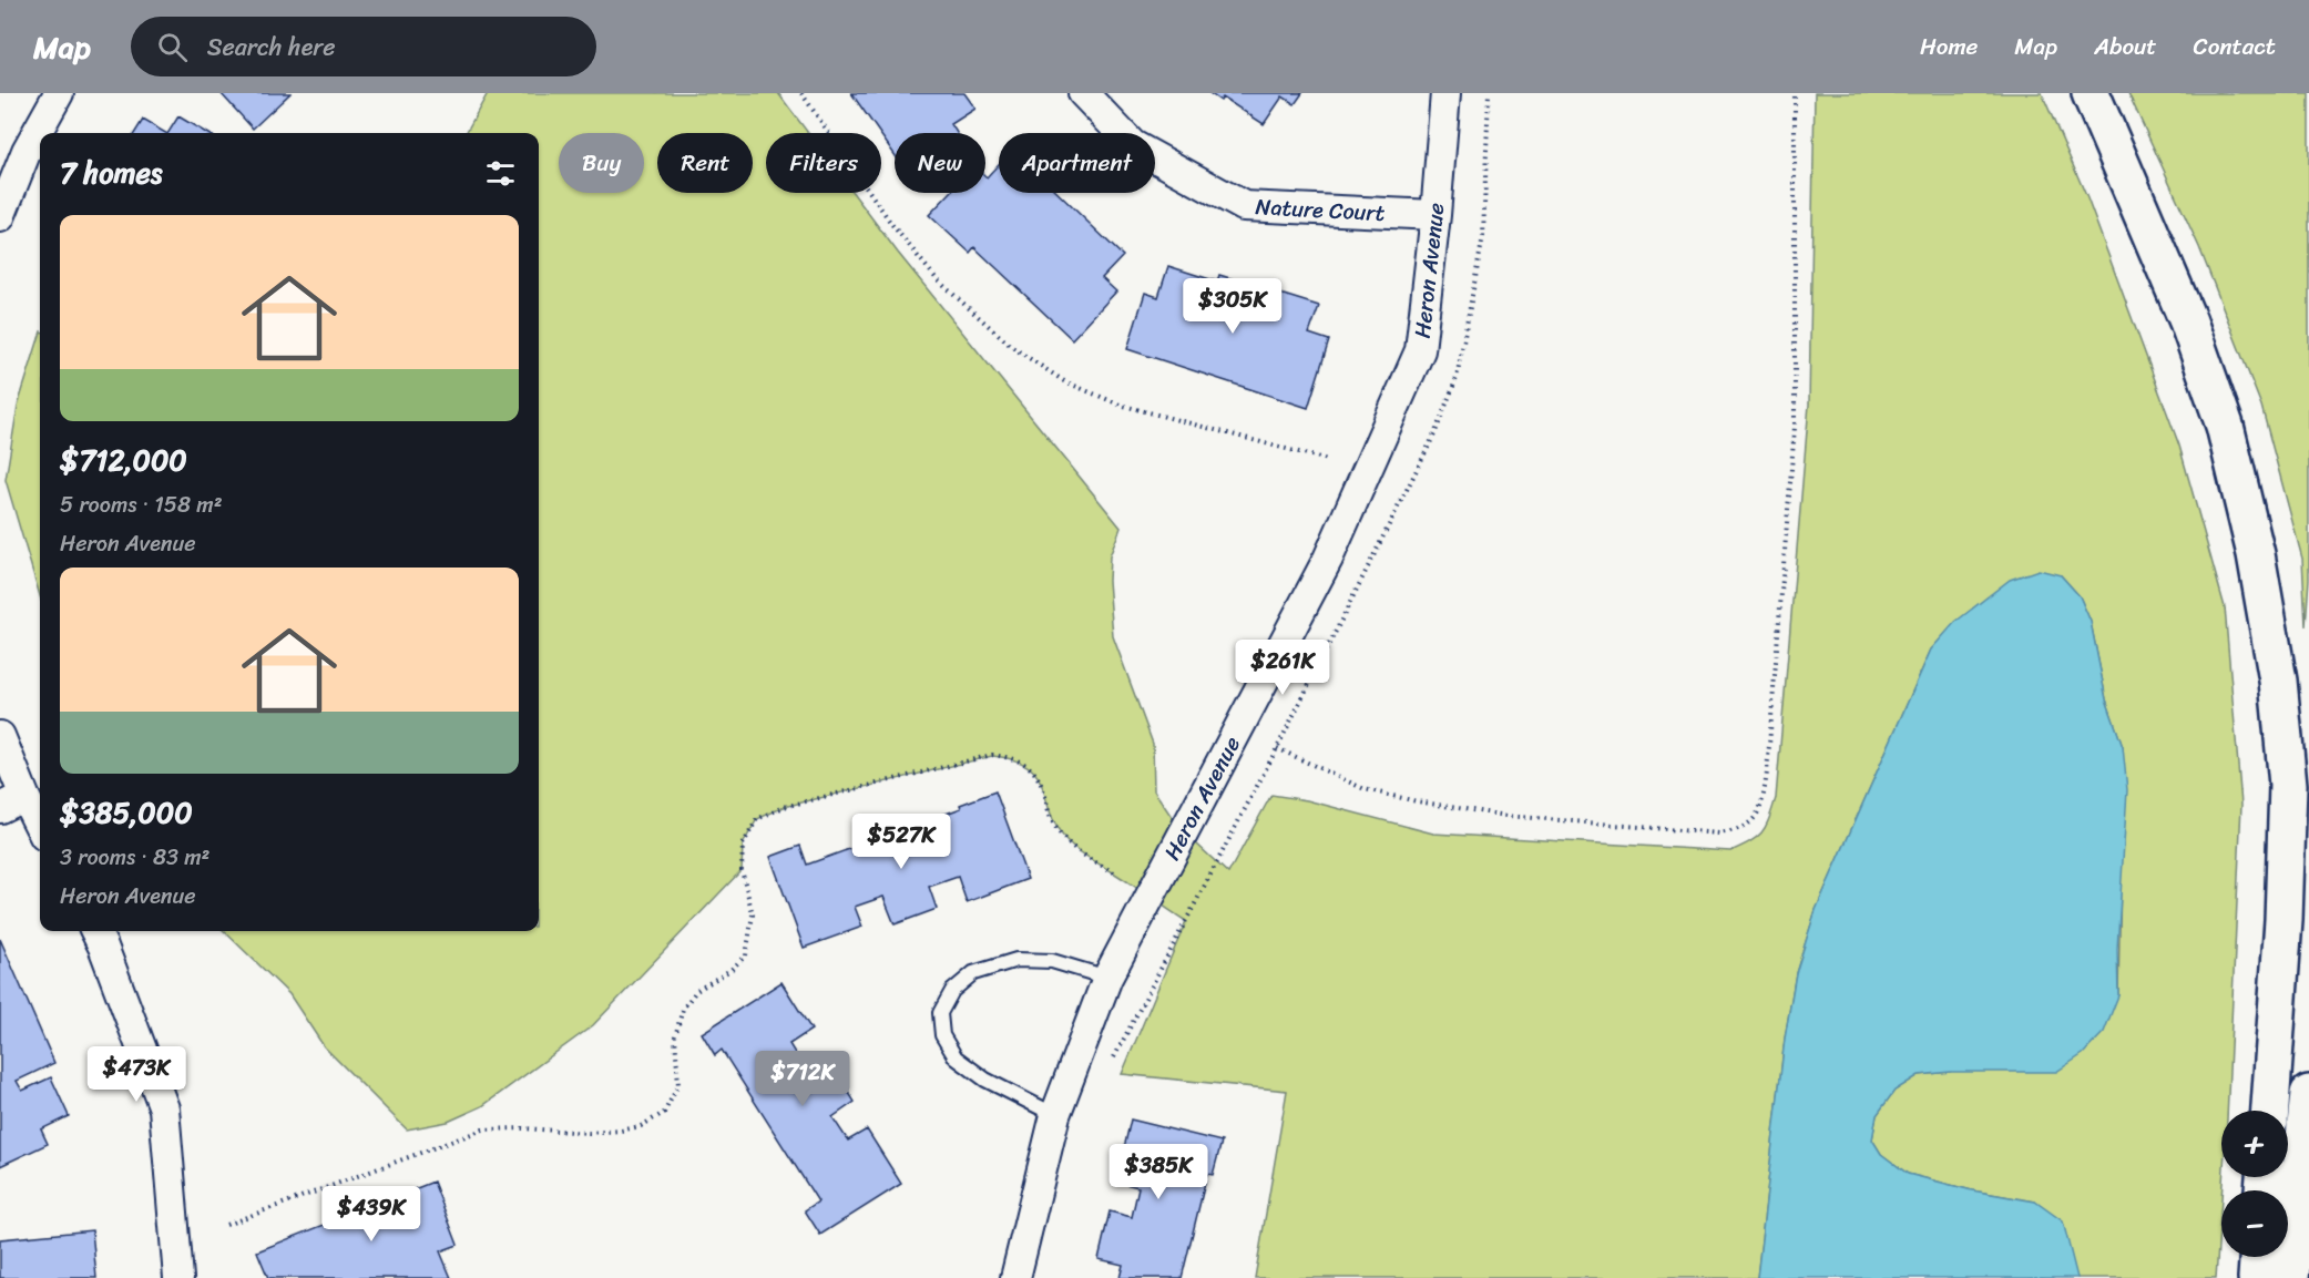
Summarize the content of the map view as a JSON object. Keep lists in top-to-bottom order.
{
  "streets": {
    "street": ["Nature Court", "Heron Avenue"]
  },
  "crossings": [
    ["Nature Court", "Heron Avenue"]
  ],
  "page": {
    "header": "Map",
    "search": "Search here",
    "nav": [
      "Home",
      "Map",
      "About",
      "Contact"
    ],
    "chip": [
      "Buy",
      "Rent",
      "Filters",
      "New",
      "Apartment"
    ],
    "heading": "7 homes",
    "list": [
      {
        "name": "$712,000",
        "note": "5 rooms · 158 m² · Heron Avenue"
      },
      {
        "name": "$385,000",
        "note": "3 rooms · 83 m² · Heron Avenue"
      }
    ],
    "price": [
      "$305K",
      "$261K",
      "$527K",
      "$473K",
      "$712K",
      "$385K",
      "$439K"
    ],
    "map_buttons": ["+", "−"]
  }
}
